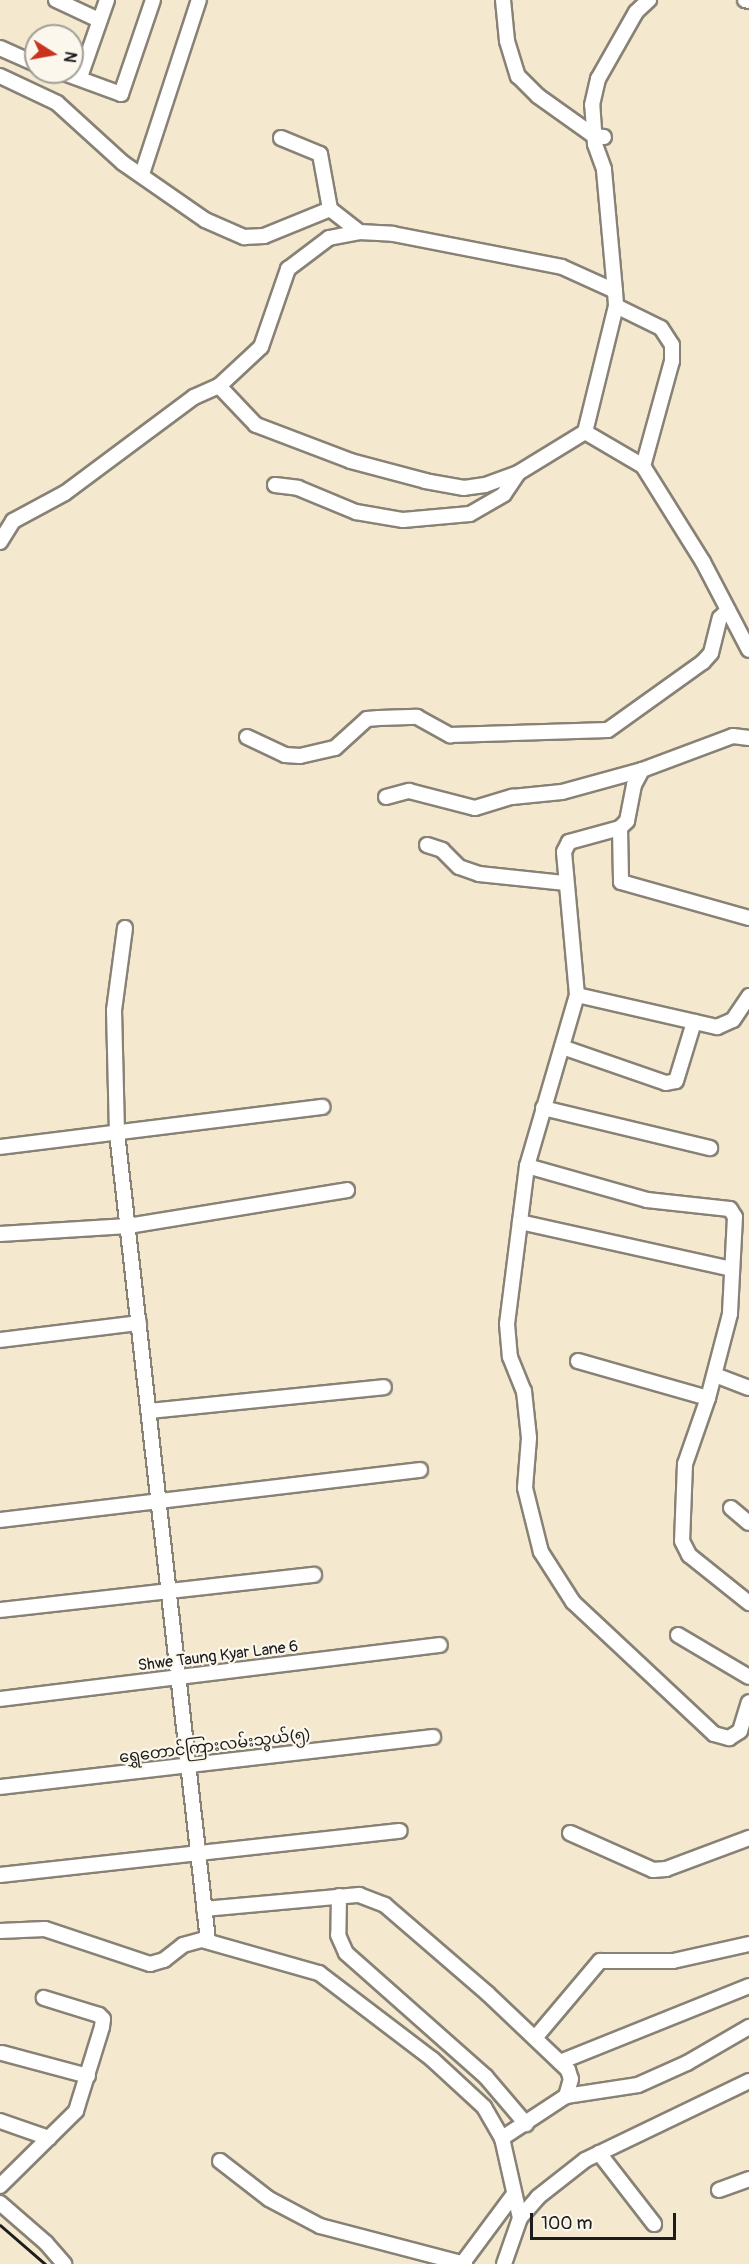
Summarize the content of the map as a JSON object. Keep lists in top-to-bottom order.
{
  "streets": {
    "street": ["Shwe Taung Kyar Lane 6", "ရွှေတောင်ကြားလမ်းသွယ်(၅)"]
  },
  "scale_bar": "100 m",
  "north": "right"
}
